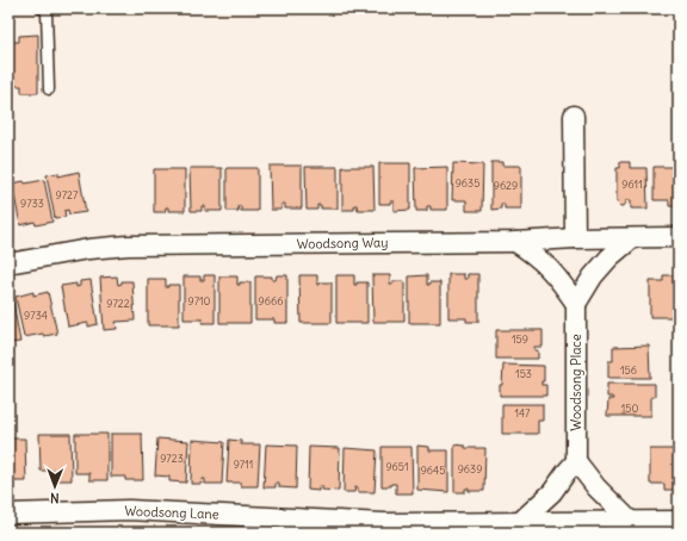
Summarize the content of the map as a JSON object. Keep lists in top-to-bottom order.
{
  "streets": {
    "street": ["Woodsong Way", "Woodsong Place", "Woodsong Lane"]
  },
  "house_numbers": [
    "9635",
    "9611",
    "9629",
    "9727",
    "9733",
    "9710",
    "9666",
    "9722",
    "9734",
    "159",
    "156",
    "153",
    "150",
    "147",
    "9723",
    "9711",
    "9651",
    "9639",
    "9645"
  ],
  "north": "bottom"
}
